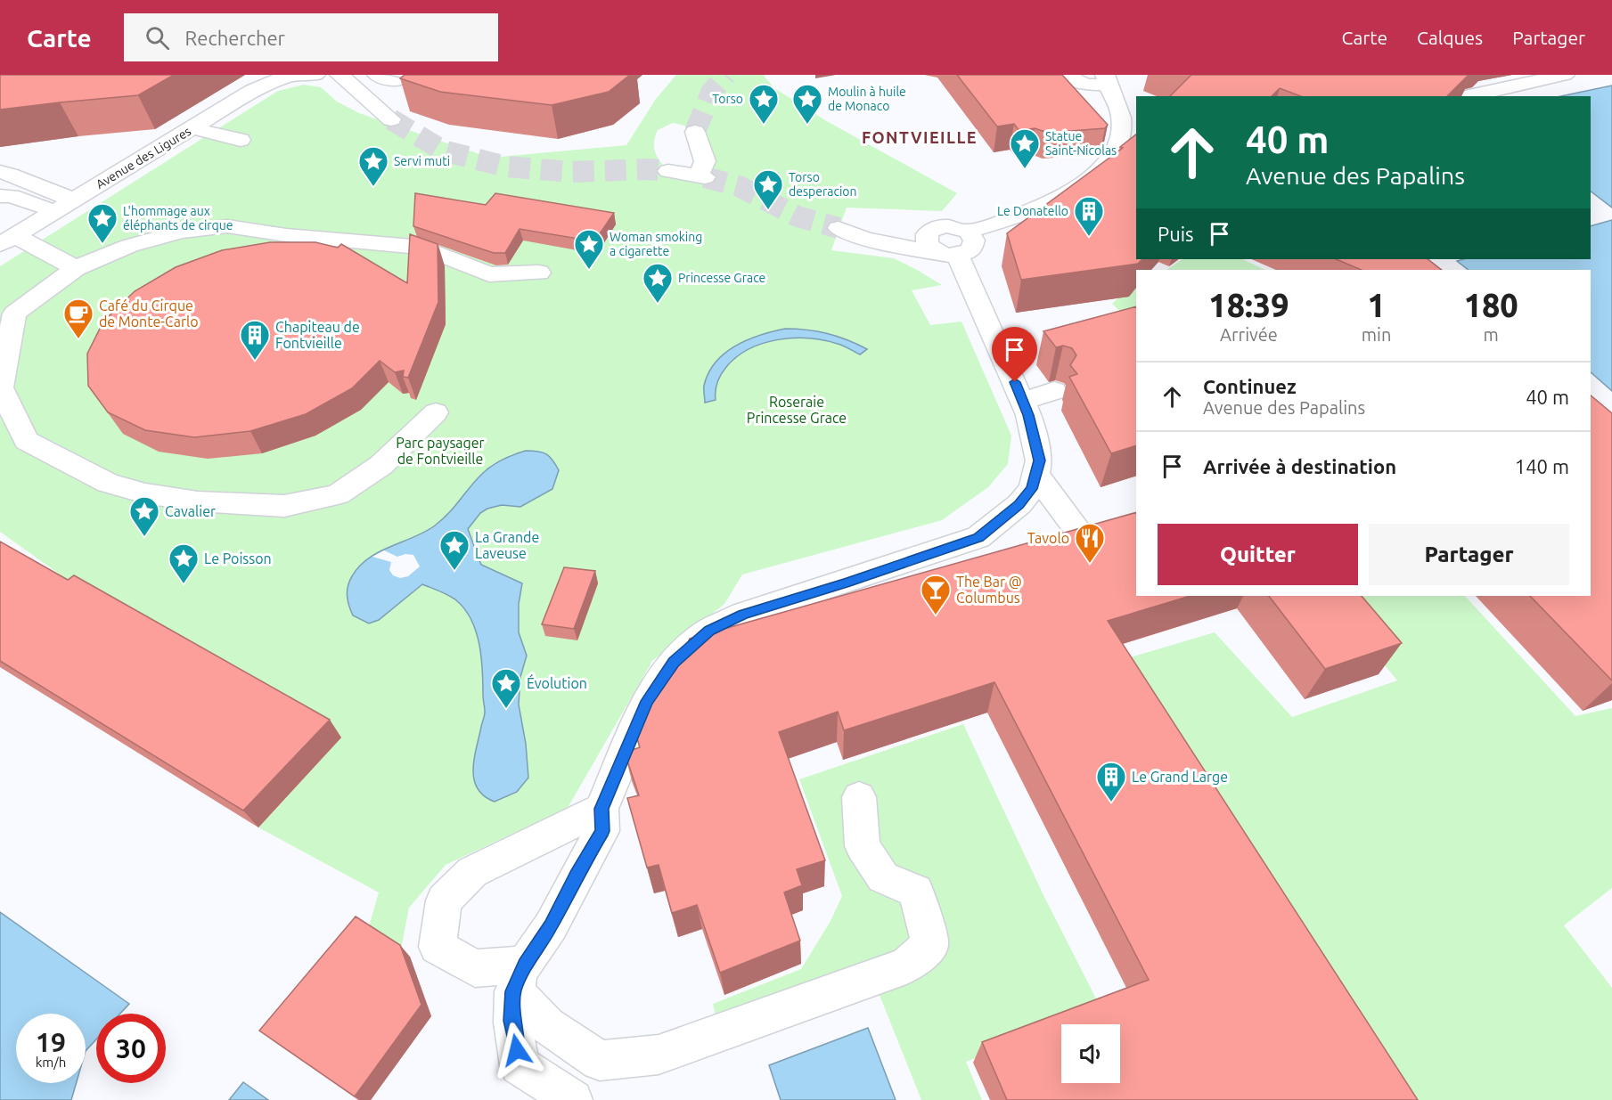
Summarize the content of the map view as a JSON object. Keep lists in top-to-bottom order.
{
  "streets": {
    "street": ["Avenue des Ligures"]
  },
  "districts": ["FONTVIEILLE"],
  "parks": ["Roseraie Princesse Grace", "Parc paysager de Fontvieille"],
  "places": {
    "place": [
      "Torso",
      "Moulin à huile de Monaco",
      "Statue Saint-Nicolas",
      "Servi muti",
      "Torso desperacion",
      "L'hommage aux éléphants de cirque",
      "Woman smoking a cigarette",
      "Princesse Grace",
      "Cavalier",
      "La Grande Laveuse",
      "Le Poisson",
      "Évolution"
    ],
    "building": ["Le Donatello", "Chapiteau de Fontvieille", "Le Grand Large"],
    "cafe": ["Café du Cirque de Monte-Carlo"],
    "restaurant": ["Tavolo"],
    "bar": ["The Bar @ Columbus"]
  },
  "page": {
    "header": "Carte",
    "search": "Rechercher",
    "nav": ["Carte", "Calques", "Partager"],
    "turn": ["40 m", "Avenue des Papalins"],
    "then": "Puis",
    "eta": [
      "18:39",
      "Arrivée",
      "1",
      "min",
      "180",
      "m"
    ],
    "list": [
      {
        "name": "Continuez",
        "note": "Avenue des Papalins",
        "value": "40 m"
      },
      {
        "name": "Arrivée à destination",
        "value": "140 m"
      }
    ],
    "buttons": ["Quitter", "Partager"],
    "speed": "19 km/h",
    "limit": "30"
  }
}
